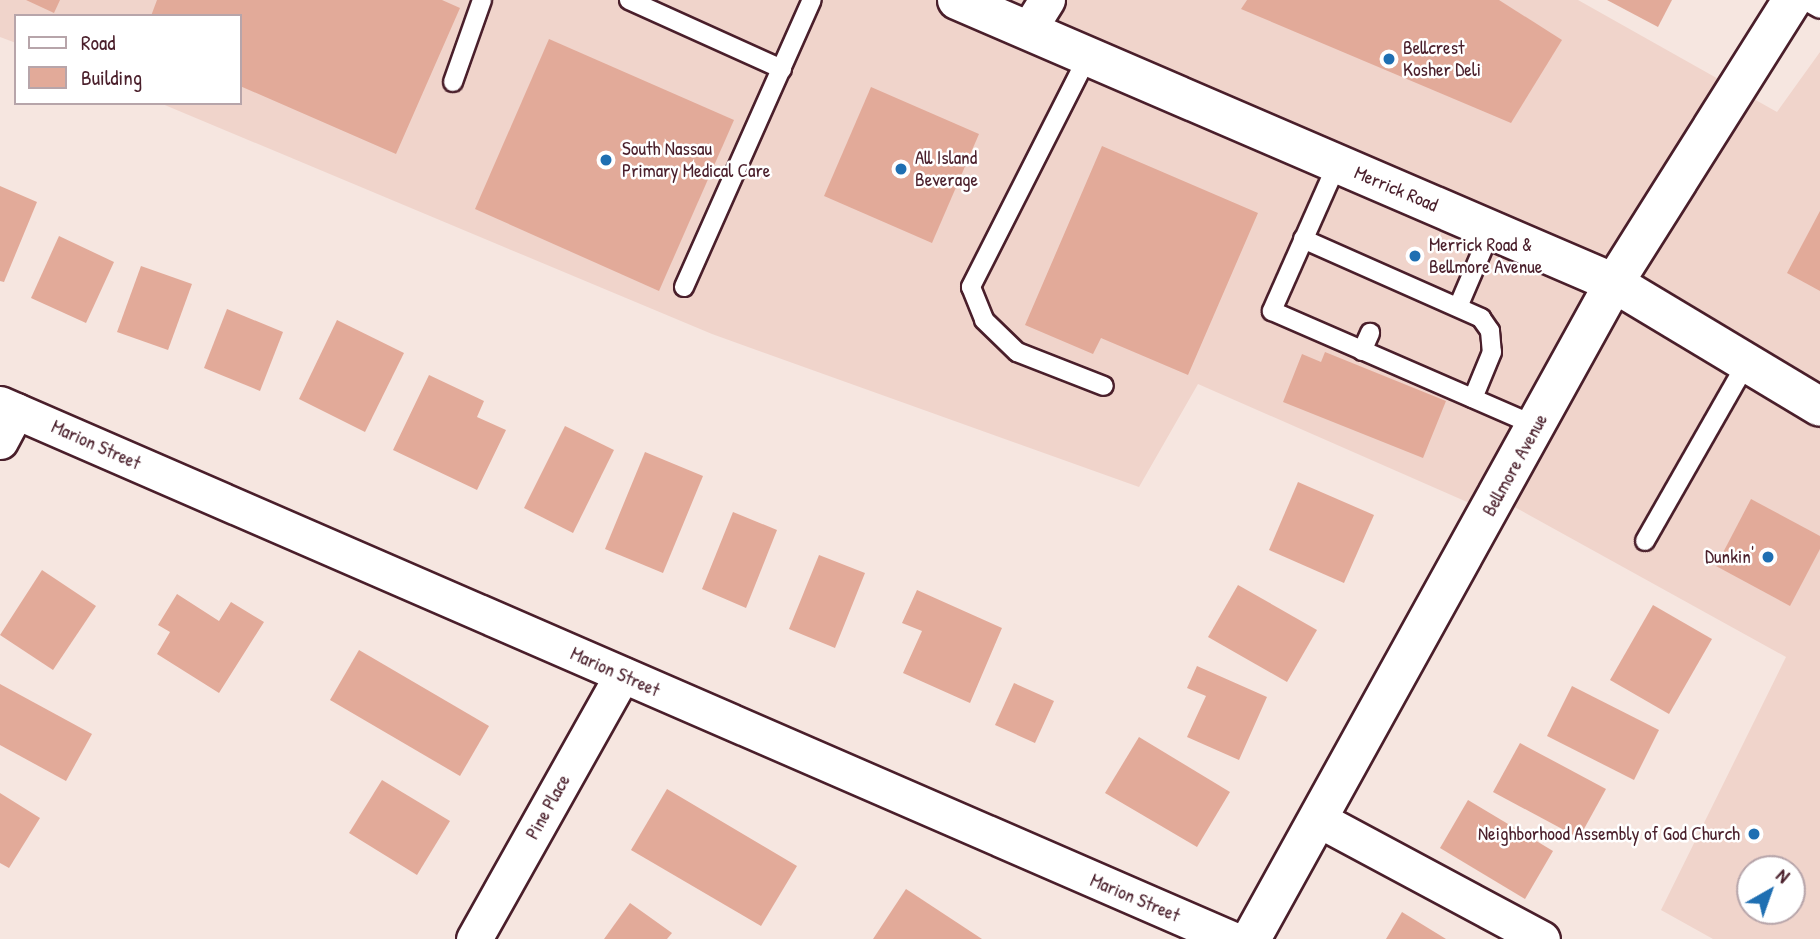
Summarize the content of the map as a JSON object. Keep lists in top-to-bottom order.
{
  "streets": {
    "main road": ["Merrick Road", "Bellmore Avenue"],
    "street": ["Marion Street", "Pine Place"]
  },
  "crossings": [
    ["Merrick Road", "Bellmore Avenue"],
    ["Marion Street", "Pine Place"]
  ],
  "places": [
    "Bellcrest Kosher Deli",
    "South Nassau Primary Medical Care",
    "All Island Beverage",
    "Merrick Road & Bellmore Avenue",
    "Dunkin'",
    "Neighborhood Assembly of God Church"
  ],
  "legend": ["Road", "Building"],
  "north": "top right"
}
